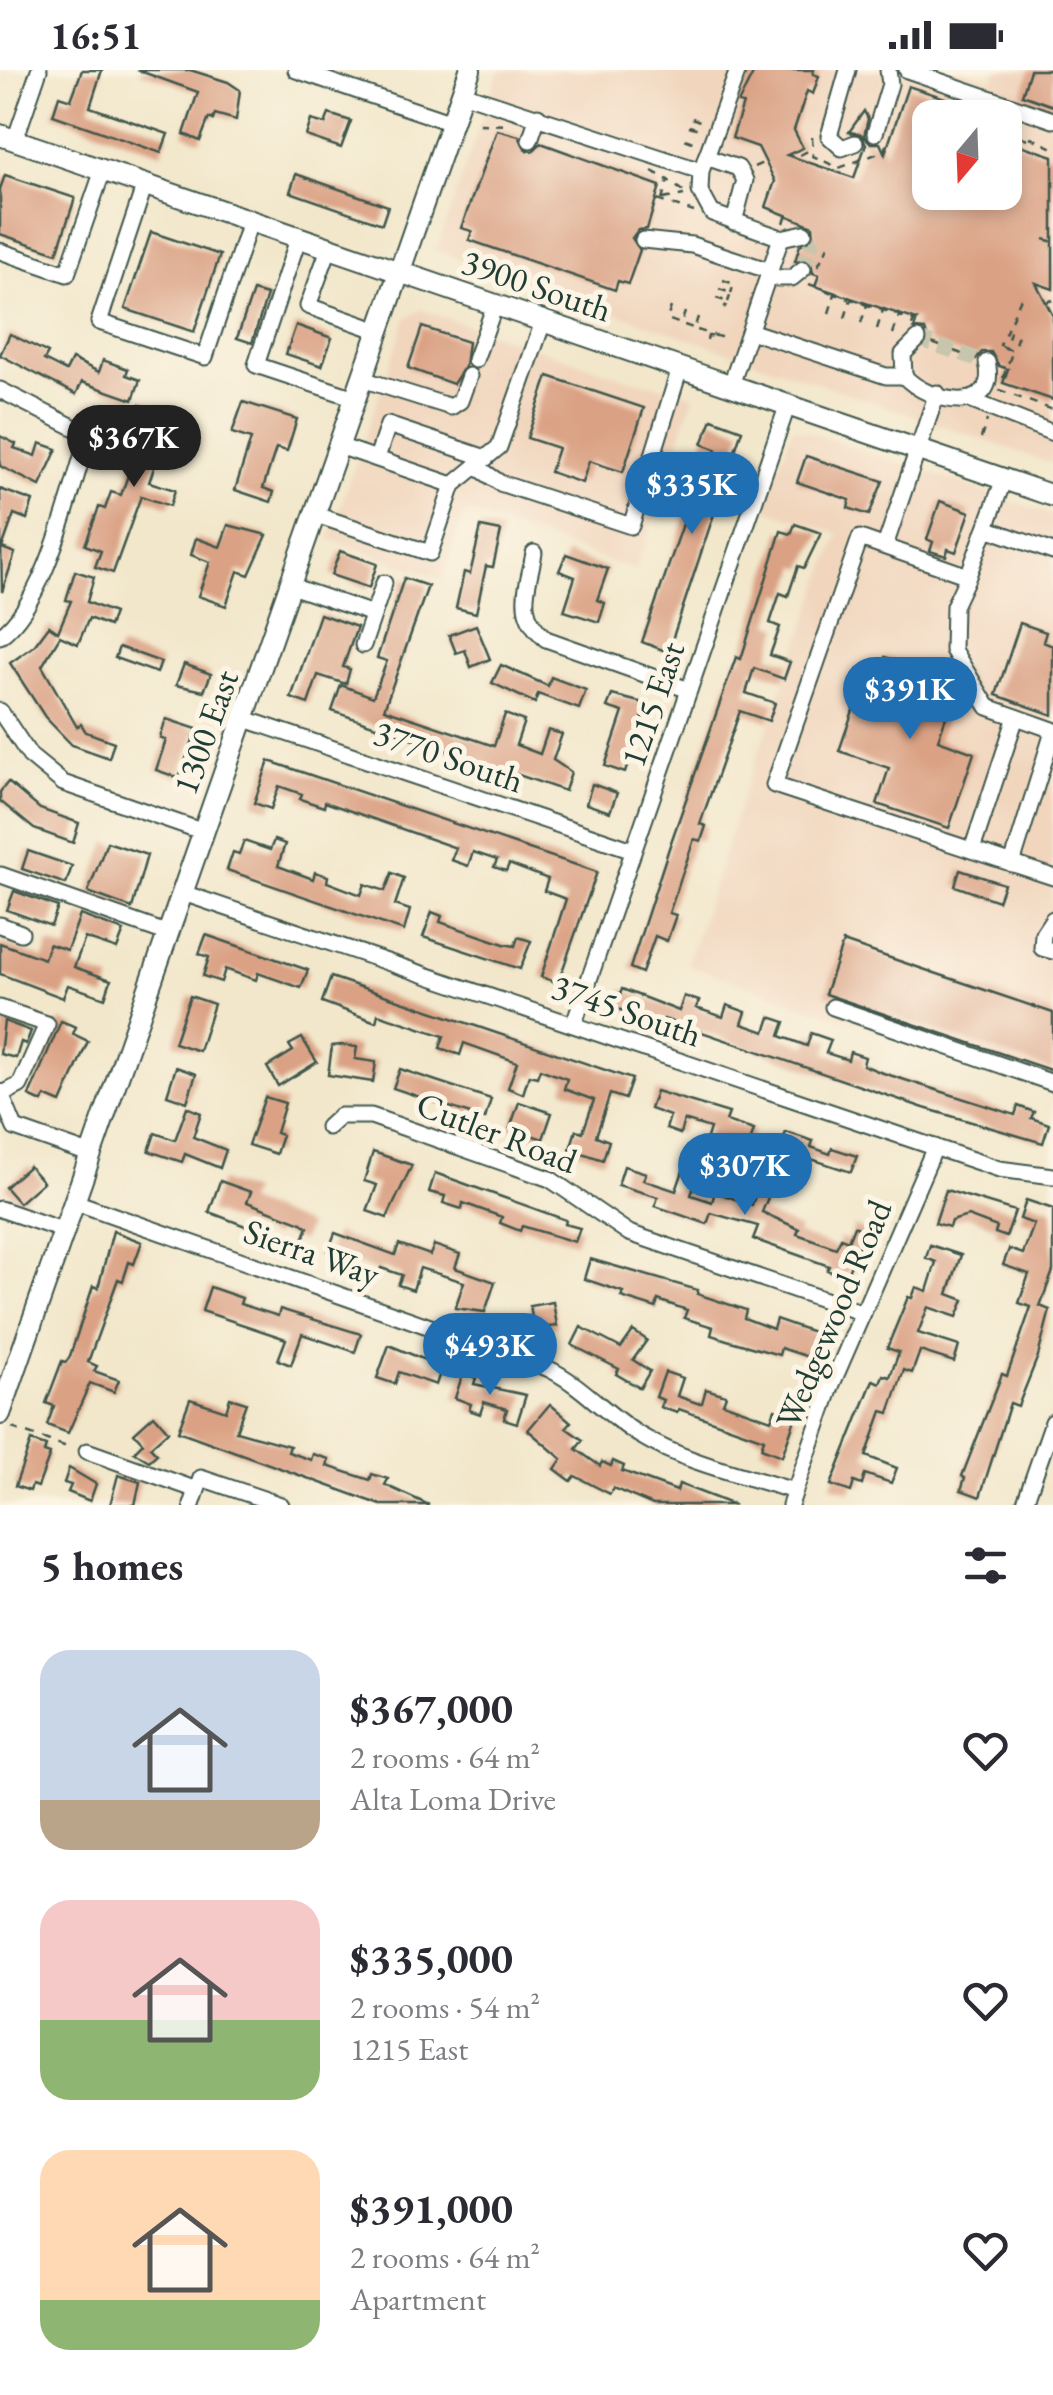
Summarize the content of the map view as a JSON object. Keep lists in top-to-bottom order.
{
  "streets": {
    "main road": ["3900 South", "1300 East"],
    "street": [
      "1215 East",
      "3770 South",
      "3745 South",
      "Cutler Road",
      "Sierra Way",
      "Wedgewood Road"
    ]
  },
  "crossings": [
    ["3900 South", "1215 East"],
    ["3900 South", "1300 East"],
    ["1215 East", "3770 South"],
    ["1215 East", "3745 South"],
    ["1300 East", "3770 South"],
    ["1300 East", "3745 South"],
    ["1300 East", "Sierra Way"],
    ["3745 South", "Wedgewood Road"],
    ["Cutler Road", "Wedgewood Road"],
    ["Sierra Way", "Wedgewood Road"]
  ],
  "north": "bottom",
  "page": {
    "status": "16:51",
    "price": [
      "$367K",
      "$335K",
      "$391K",
      "$307K",
      "$493K"
    ],
    "heading": "5 homes",
    "list": [
      {
        "name": "$367,000",
        "note": "2 rooms · 64 m² · Alta Loma Drive"
      },
      {
        "name": "$335,000",
        "note": "2 rooms · 54 m² · 1215 East"
      },
      {
        "name": "$391,000",
        "note": "2 rooms · 64 m² · Apartment"
      }
    ]
  }
}
